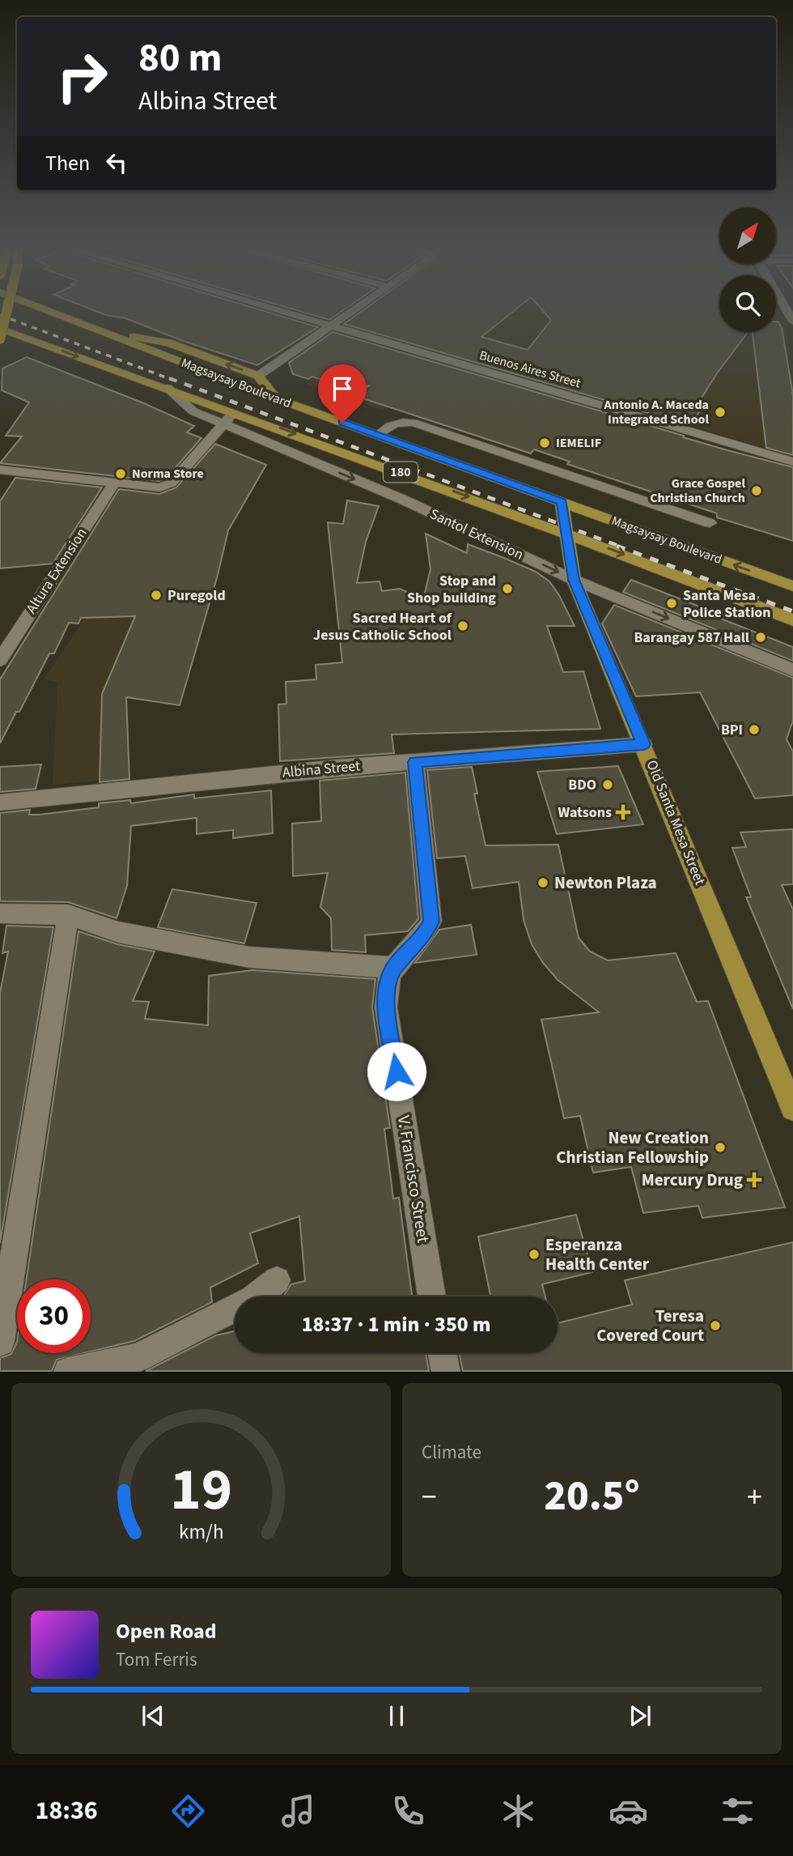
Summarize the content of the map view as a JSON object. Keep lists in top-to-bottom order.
{
  "streets": {
    "main road": ["Magsaysay Boulevard", "180", "Old Santa Mesa Street"],
    "street": [
      "Buenos Aires Street",
      "Santol Extension",
      "Altura Extension",
      "Albina Street",
      "V. Francisco Street"
    ]
  },
  "crossings": [
    ["Magsaysay Boulevard", "Santol Extension"],
    ["Magsaysay Boulevard", "Old Santa Mesa Street"],
    ["Santol Extension", "Old Santa Mesa Street"],
    ["Albina Street", "Old Santa Mesa Street"],
    ["Albina Street", "V. Francisco Street"]
  ],
  "places": {
    "other": [
      "Antonio A. Maceda Integrated School",
      "IEMELIF",
      "Norma Store",
      "Grace Gospel Christian Church",
      "Stop and Shop building",
      "Puregold",
      "Santa Mesa Police Station",
      "Sacred Heart of Jesus Catholic School",
      "Barangay 587 Hall",
      "BPI",
      "BDO",
      "Newton Plaza",
      "New Creation Christian Fellowship",
      "Esperanza Health Center",
      "Teresa Covered Court"
    ],
    "health": ["Watsons", "Mercury Drug"]
  },
  "north": "top right",
  "page": {
    "turn": ["80 m", "Albina Street"],
    "then": "Then",
    "limit": "30",
    "trip": "18:37 · 1 min · 350 m",
    "tile": "Climate",
    "heat": ["−", "20.5°", "+"],
    "song": ["Open Road", "Tom Ferris"],
    "tabs": "18:36",
    "gauge": ["19", "km/h"]
  }
}
